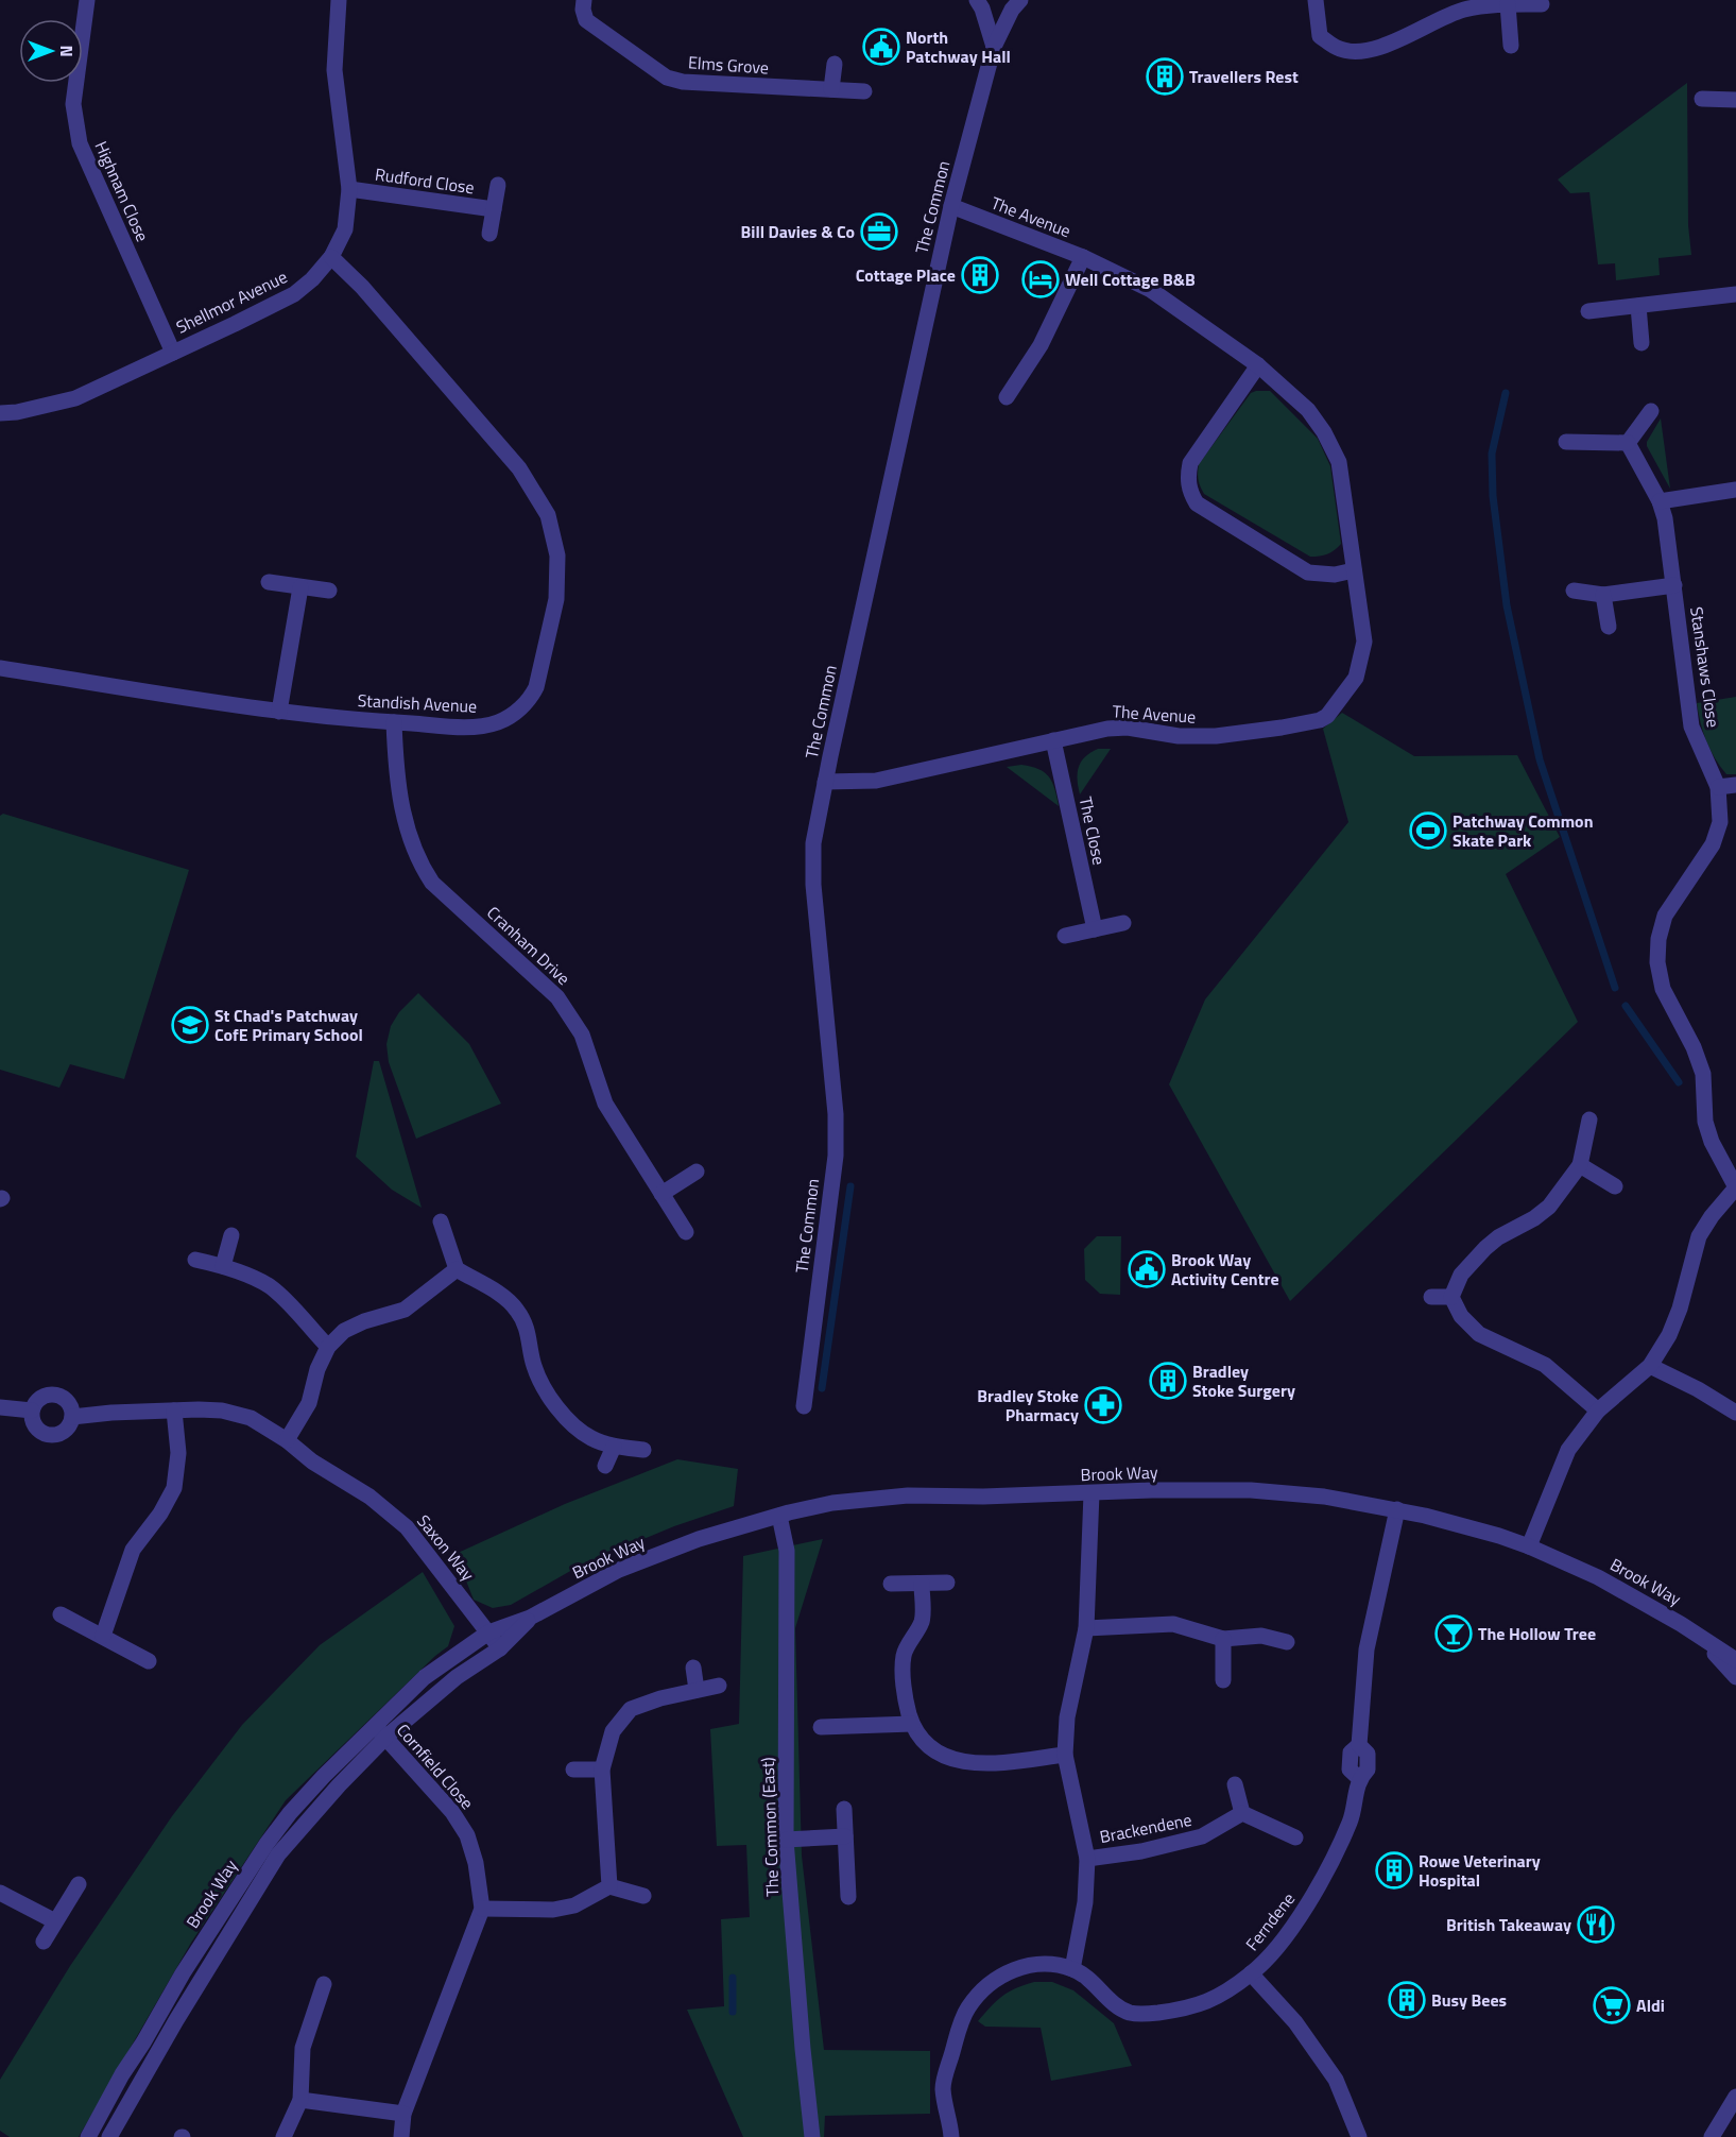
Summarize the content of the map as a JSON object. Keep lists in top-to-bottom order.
{
  "streets": {
    "street": [
      "Elms Grove",
      "Rudford Close",
      "Highnam Close",
      "The Common",
      "The Avenue",
      "Shellmor Avenue",
      "Stanshaws Close",
      "Standish Avenue",
      "The Close",
      "Cranham Drive",
      "Brook Way",
      "Saxon Way",
      "Cornfield Close",
      "The Common (East)",
      "Brackendene",
      "Ferndene"
    ]
  },
  "crossings": [
    ["Rudford Close", "Shellmor Avenue"],
    ["Highnam Close", "Shellmor Avenue"],
    ["The Common", "The Avenue"],
    ["The Avenue", "The Close"],
    ["Shellmor Avenue", "Standish Avenue"],
    ["Standish Avenue", "Cranham Drive"],
    ["Brook Way", "Saxon Way"],
    ["Brook Way", "Cornfield Close"],
    ["Brook Way", "The Common (East)"],
    ["Brook Way", "Brackendene"],
    ["Brook Way", "Ferndene"]
  ],
  "places": {
    "public building": ["North Patchway Hall", "Brook Way Activity Centre"],
    "building": [
      "Travellers Rest",
      "Cottage Place",
      "Bradley Stoke Surgery",
      "Rowe Veterinary Hospital",
      "Busy Bees"
    ],
    "office": ["Bill Davies & Co"],
    "hotel": ["Well Cottage B&B"],
    "sports": ["Patchway Common Skate Park"],
    "school or university": ["St Chad's Patchway CofE Primary School"],
    "pharmacy": ["Bradley Stoke Pharmacy"],
    "bar": ["The Hollow Tree"],
    "restaurant": ["British Takeaway"],
    "supermarket": ["Aldi"]
  },
  "north": "right"
}
